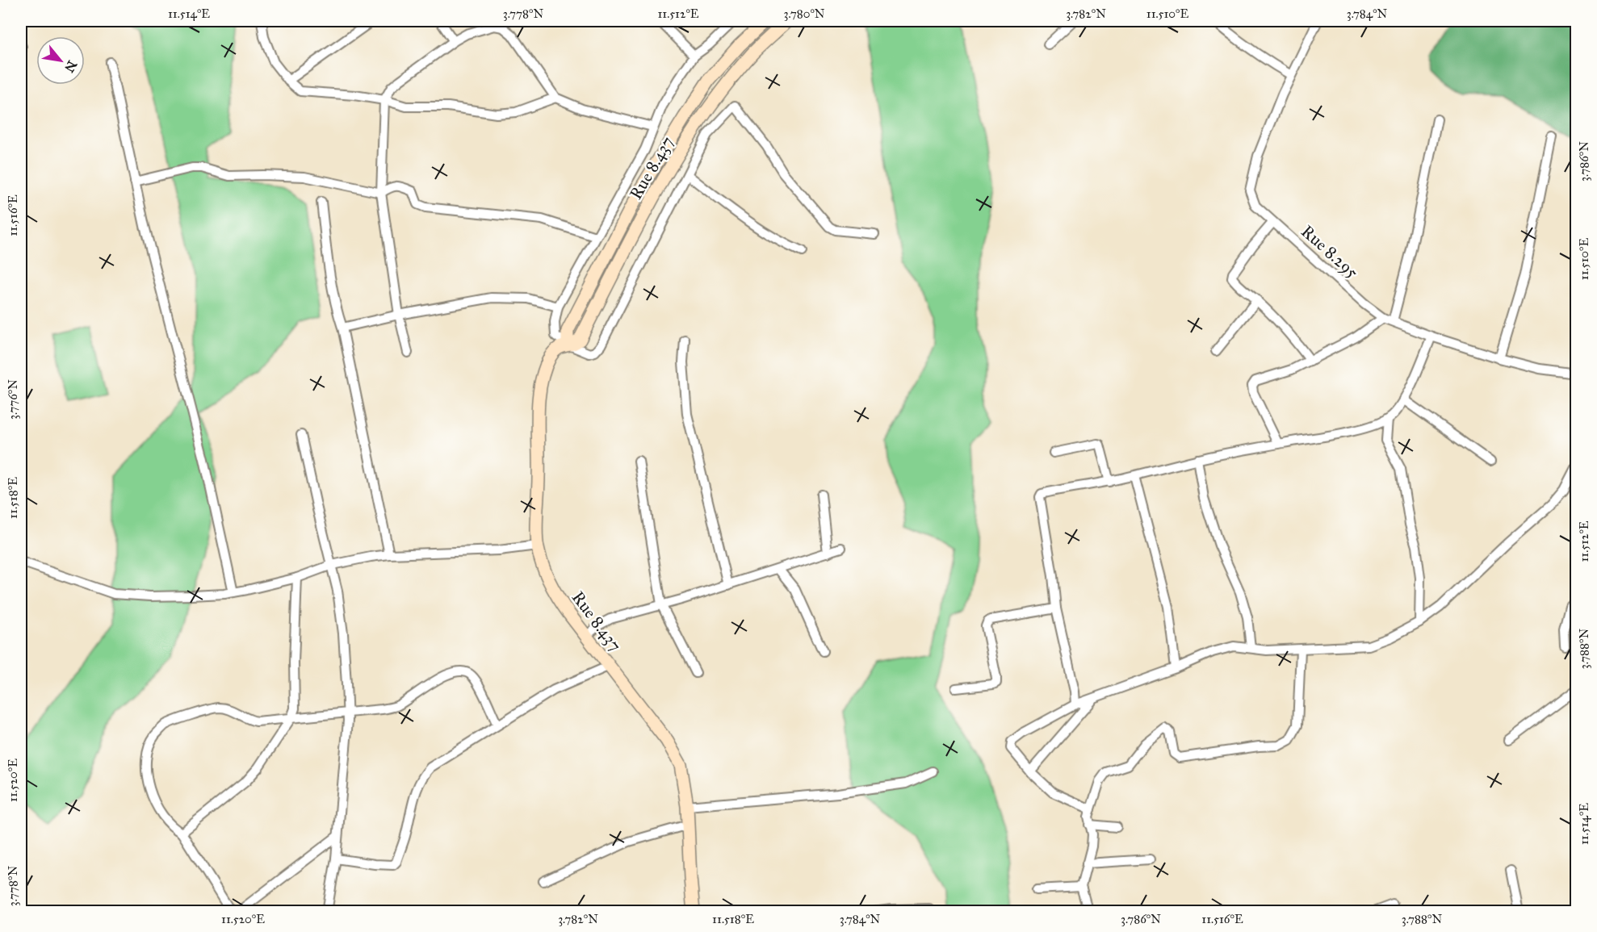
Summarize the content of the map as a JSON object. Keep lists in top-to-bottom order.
{
  "streets": {
    "main road": ["Rue 8.437"],
    "street": ["Rue 8.295"]
  },
  "north": "bottom right",
  "coordinates": [
    "11.514°E",
    "3.778°N",
    "11.512°E",
    "3.780°N",
    "3.782°N",
    "11.510°E",
    "3.784°N",
    "3.786°N",
    "11.516°E",
    "3.776°N",
    "11.518°E",
    "3.788°N",
    "11.520°E"
  ]
}
